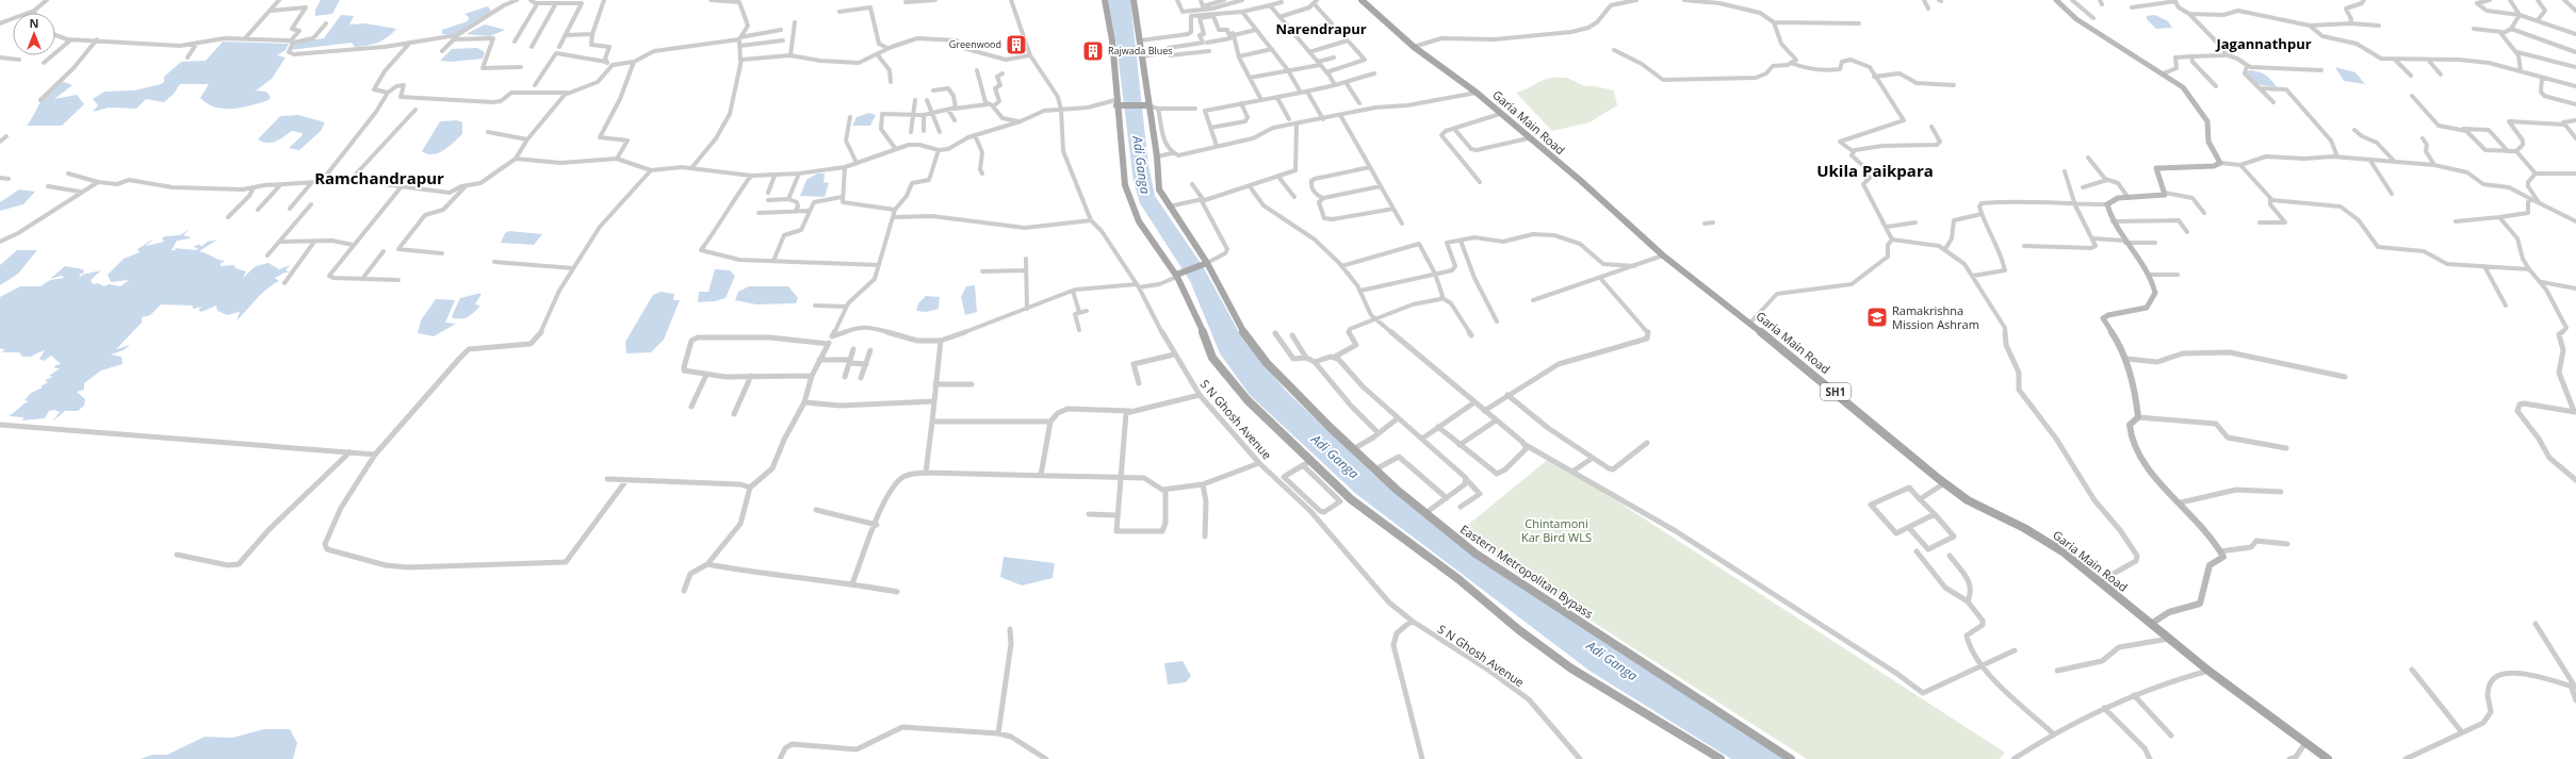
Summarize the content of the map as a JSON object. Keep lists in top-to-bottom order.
{
  "streets": {
    "main road": ["Garia Main Road", "SH1", "Eastern Metropolitan Bypass"],
    "street": ["S N Ghosh Avenue"]
  },
  "districts": [
    "Narendrapur",
    "Jagannathpur",
    "Ukila Paikpara",
    "Ramchandrapur"
  ],
  "water": ["Adi Ganga"],
  "parks": ["Chintamoni Kar Bird WLS"],
  "places": {
    "building": ["Greenwood", "Rajwada Blues"],
    "school or university": ["Ramakrishna Mission Ashram"]
  },
  "north": "top"
}
